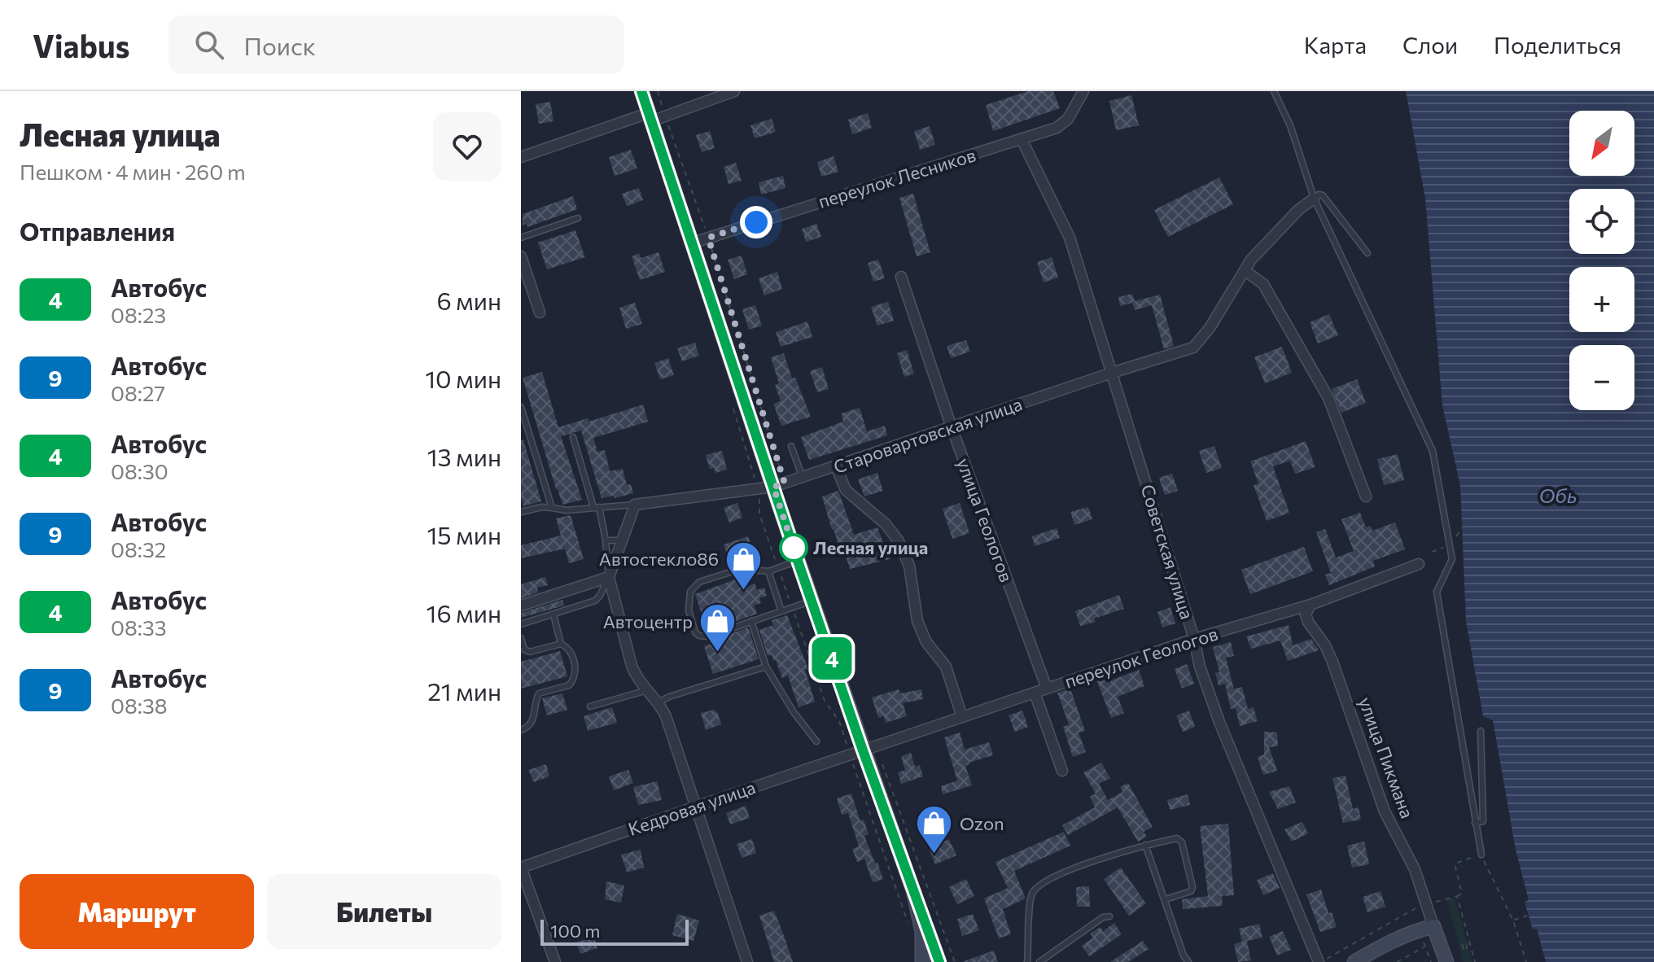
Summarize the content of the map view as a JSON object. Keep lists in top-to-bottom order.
{
  "streets": {
    "main road": ["улица Пикмана"],
    "street": [
      "переулок Лесников",
      "Старовартовская улица",
      "улица Геологов",
      "Советская улица",
      "переулок Геологов",
      "Кедровая улица"
    ]
  },
  "crossings": [
    ["переулок Лесников", "Советская улица"],
    ["Старовартовская улица", "улица Геологов"],
    ["Старовартовская улица", "Советская улица"],
    ["улица Геологов", "переулок Геологов"],
    ["Советская улица", "переулок Геологов"],
    ["переулок Геологов", "улица Пикмана"],
    ["переулок Геологов", "Кедровая улица"]
  ],
  "water": ["Обь"],
  "places": {
    "other": ["Лесная улица"],
    "shop": ["Автостекло86", "Автоцентр", "Ozon"]
  },
  "lines": ["bus line 4"],
  "scale_bar": "100 m",
  "north": "bottom left",
  "page": {
    "header": "Viabus",
    "search": "Поиск",
    "nav": ["Карта", "Слои", "Поделиться"],
    "heading": [
      ["Лесная улица", "Пешком · 4 мин · 260 m"],
      "Отправления"
    ],
    "on_map": "4",
    "map_buttons": ["+", "−"],
    "list": [
      {
        "mark": "4",
        "name": "Автобус",
        "note": "08:23",
        "value": "6 мин"
      },
      {
        "mark": "9",
        "name": "Автобус",
        "note": "08:27",
        "value": "10 мин"
      },
      {
        "mark": "4",
        "name": "Автобус",
        "note": "08:30",
        "value": "13 мин"
      },
      {
        "mark": "9",
        "name": "Автобус",
        "note": "08:32",
        "value": "15 мин"
      },
      {
        "mark": "4",
        "name": "Автобус",
        "note": "08:33",
        "value": "16 мин"
      },
      {
        "mark": "9",
        "name": "Автобус",
        "note": "08:38",
        "value": "21 мин"
      }
    ],
    "buttons": ["Маршрут", "Билеты"],
    "scale": "100 m"
  }
}
